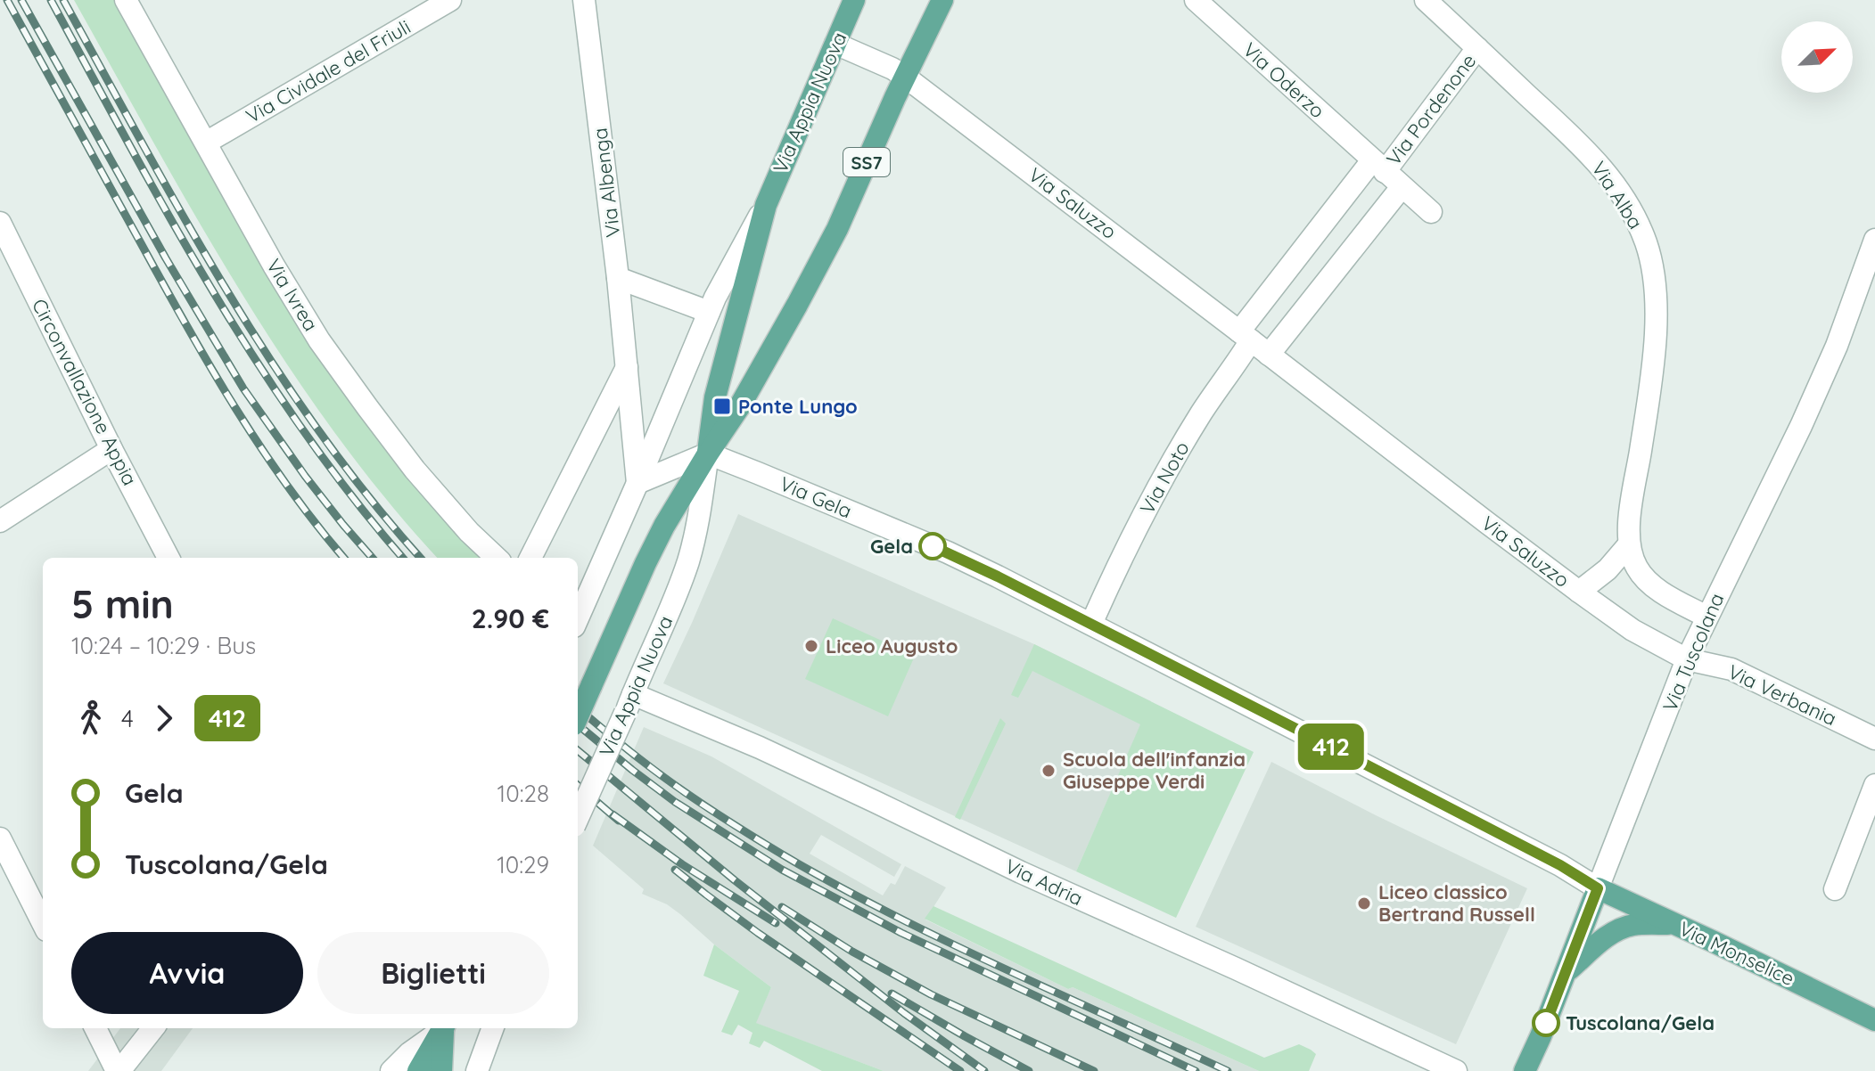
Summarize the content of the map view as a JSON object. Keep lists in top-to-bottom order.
{
  "streets": {
    "main road": [
      "Via Appia Nuova",
      "SS7",
      "Via Tuscolana",
      "Via Monselice"
    ],
    "street": [
      "Via Cividale del Friuli",
      "Via Oderzo",
      "Via Pordenone",
      "Via Albenga",
      "Via Alba",
      "Via Saluzzo",
      "Via Ivrea",
      "Circonvallazione Appia",
      "Via Noto",
      "Via Gela",
      "Via Verbania",
      "Via Adria"
    ]
  },
  "crossings": [
    ["Via Cividale del Friuli", "Via Ivrea"],
    ["Via Oderzo", "Via Pordenone"],
    ["Via Appia Nuova", "SS7"],
    ["Via Appia Nuova", "Via Albenga"],
    ["Via Appia Nuova", "Via Saluzzo"],
    ["Via Appia Nuova", "Via Gela"],
    ["Via Appia Nuova", "Via Adria"],
    ["Via Pordenone", "Via Alba"],
    ["Via Pordenone", "Via Saluzzo"],
    ["Via Pordenone", "Via Noto"],
    ["SS7", "Via Saluzzo"],
    ["SS7", "Via Gela"],
    ["Via Saluzzo", "Via Noto"],
    ["Via Saluzzo", "Via Tuscolana"],
    ["Via Saluzzo", "Via Verbania"],
    ["Via Noto", "Via Gela"],
    ["Via Gela", "Via Tuscolana"],
    ["Via Gela", "Via Monselice"],
    ["Via Tuscolana", "Via Verbania"],
    ["Via Tuscolana", "Via Monselice"]
  ],
  "places": {
    "transit": ["Ponte Lungo"],
    "other": [
      "Gela",
      "Liceo Augusto",
      "Scuola dell'infanzia Giuseppe Verdi",
      "Liceo classico Bertrand Russell",
      "Tuscolana/Gela"
    ]
  },
  "lines": ["bus line 412"],
  "north": "top right",
  "page": {
    "on_map": "412",
    "heading": ["5 min", "10:24 – 10:29 · Bus", "2.90 €"],
    "legs": ["4", "412"],
    "list": [
      {
        "name": "Gela",
        "value": "10:28"
      },
      {
        "name": "Tuscolana/Gela",
        "value": "10:29"
      }
    ],
    "buttons": ["Avvia", "Biglietti"]
  }
}
